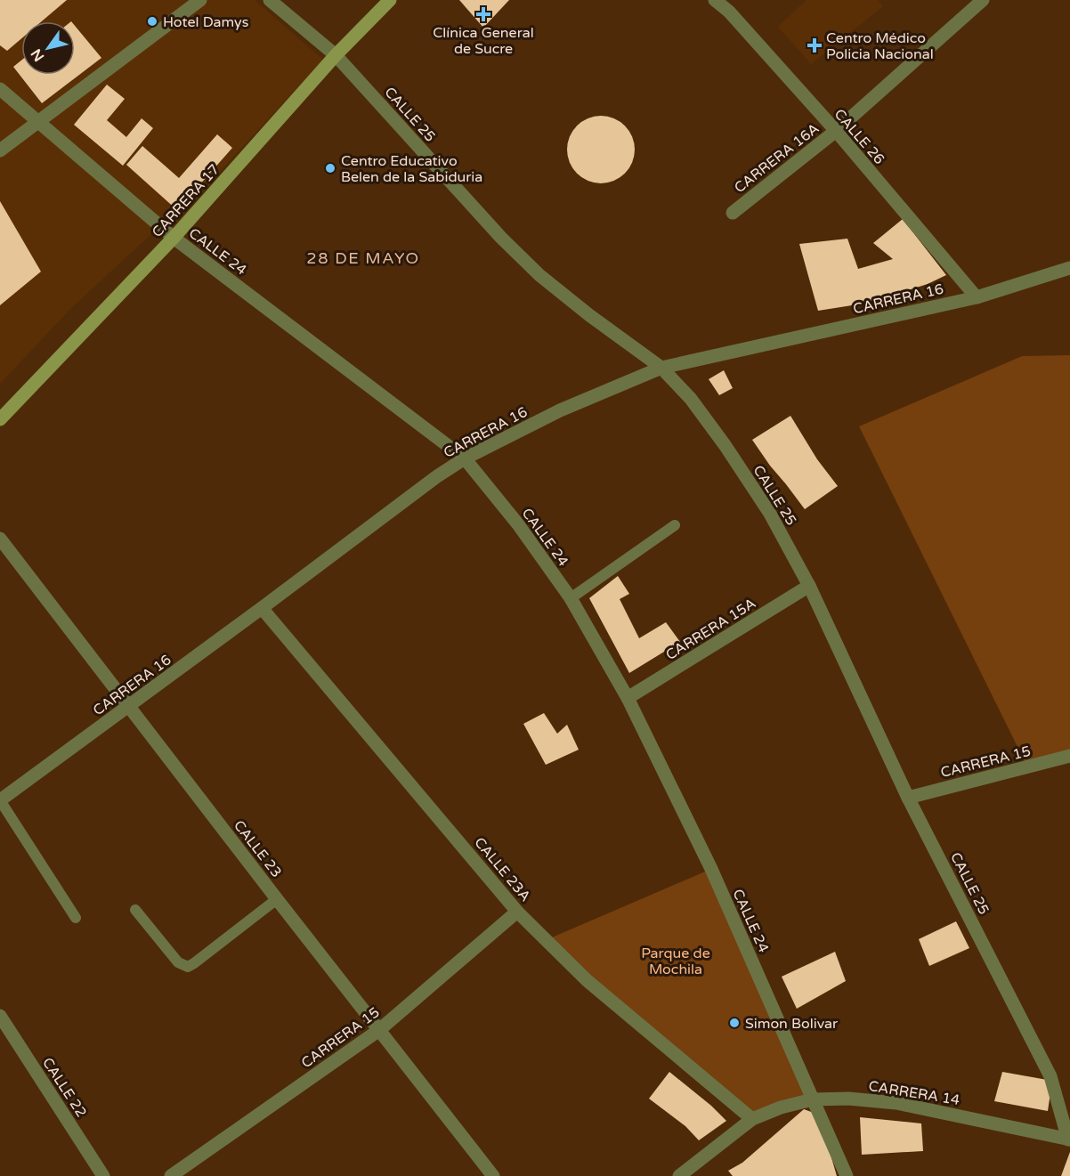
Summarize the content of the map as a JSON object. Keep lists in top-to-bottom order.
{
  "streets": {
    "main road": ["CARRERA 17"],
    "street": [
      "CALLE 25",
      "CALLE 26",
      "CARRERA 16A",
      "CALLE 24",
      "CARRERA 16",
      "CARRERA 15A",
      "CARRERA 15",
      "CALLE 23",
      "CALLE 23A",
      "CALLE 22",
      "CARRERA 14"
    ]
  },
  "crossings": [
    ["CALLE 25", "CARRERA 17"],
    ["CALLE 25", "CARRERA 16"],
    ["CALLE 25", "CARRERA 15A"],
    ["CALLE 25", "CARRERA 15"],
    ["CALLE 25", "CARRERA 14"],
    ["CALLE 26", "CARRERA 16A"],
    ["CALLE 26", "CARRERA 16"],
    ["CARRERA 17", "CALLE 24"],
    ["CALLE 24", "CARRERA 16"],
    ["CALLE 24", "CARRERA 15A"],
    ["CALLE 24", "CARRERA 14"],
    ["CARRERA 16", "CALLE 23"],
    ["CARRERA 16", "CALLE 23A"],
    ["CARRERA 15", "CALLE 23"],
    ["CARRERA 15", "CALLE 23A"],
    ["CALLE 23A", "CARRERA 14"]
  ],
  "districts": ["28 DE MAYO"],
  "parks": ["Parque de Mochila"],
  "places": {
    "health": ["Clínica General de Sucre", "Centro Médico Policia Nacional"],
    "other": ["Hotel Damys", "Centro Educativo Belen de la Sabiduria", "Simon Bolivar"]
  },
  "north": "bottom left"
}
